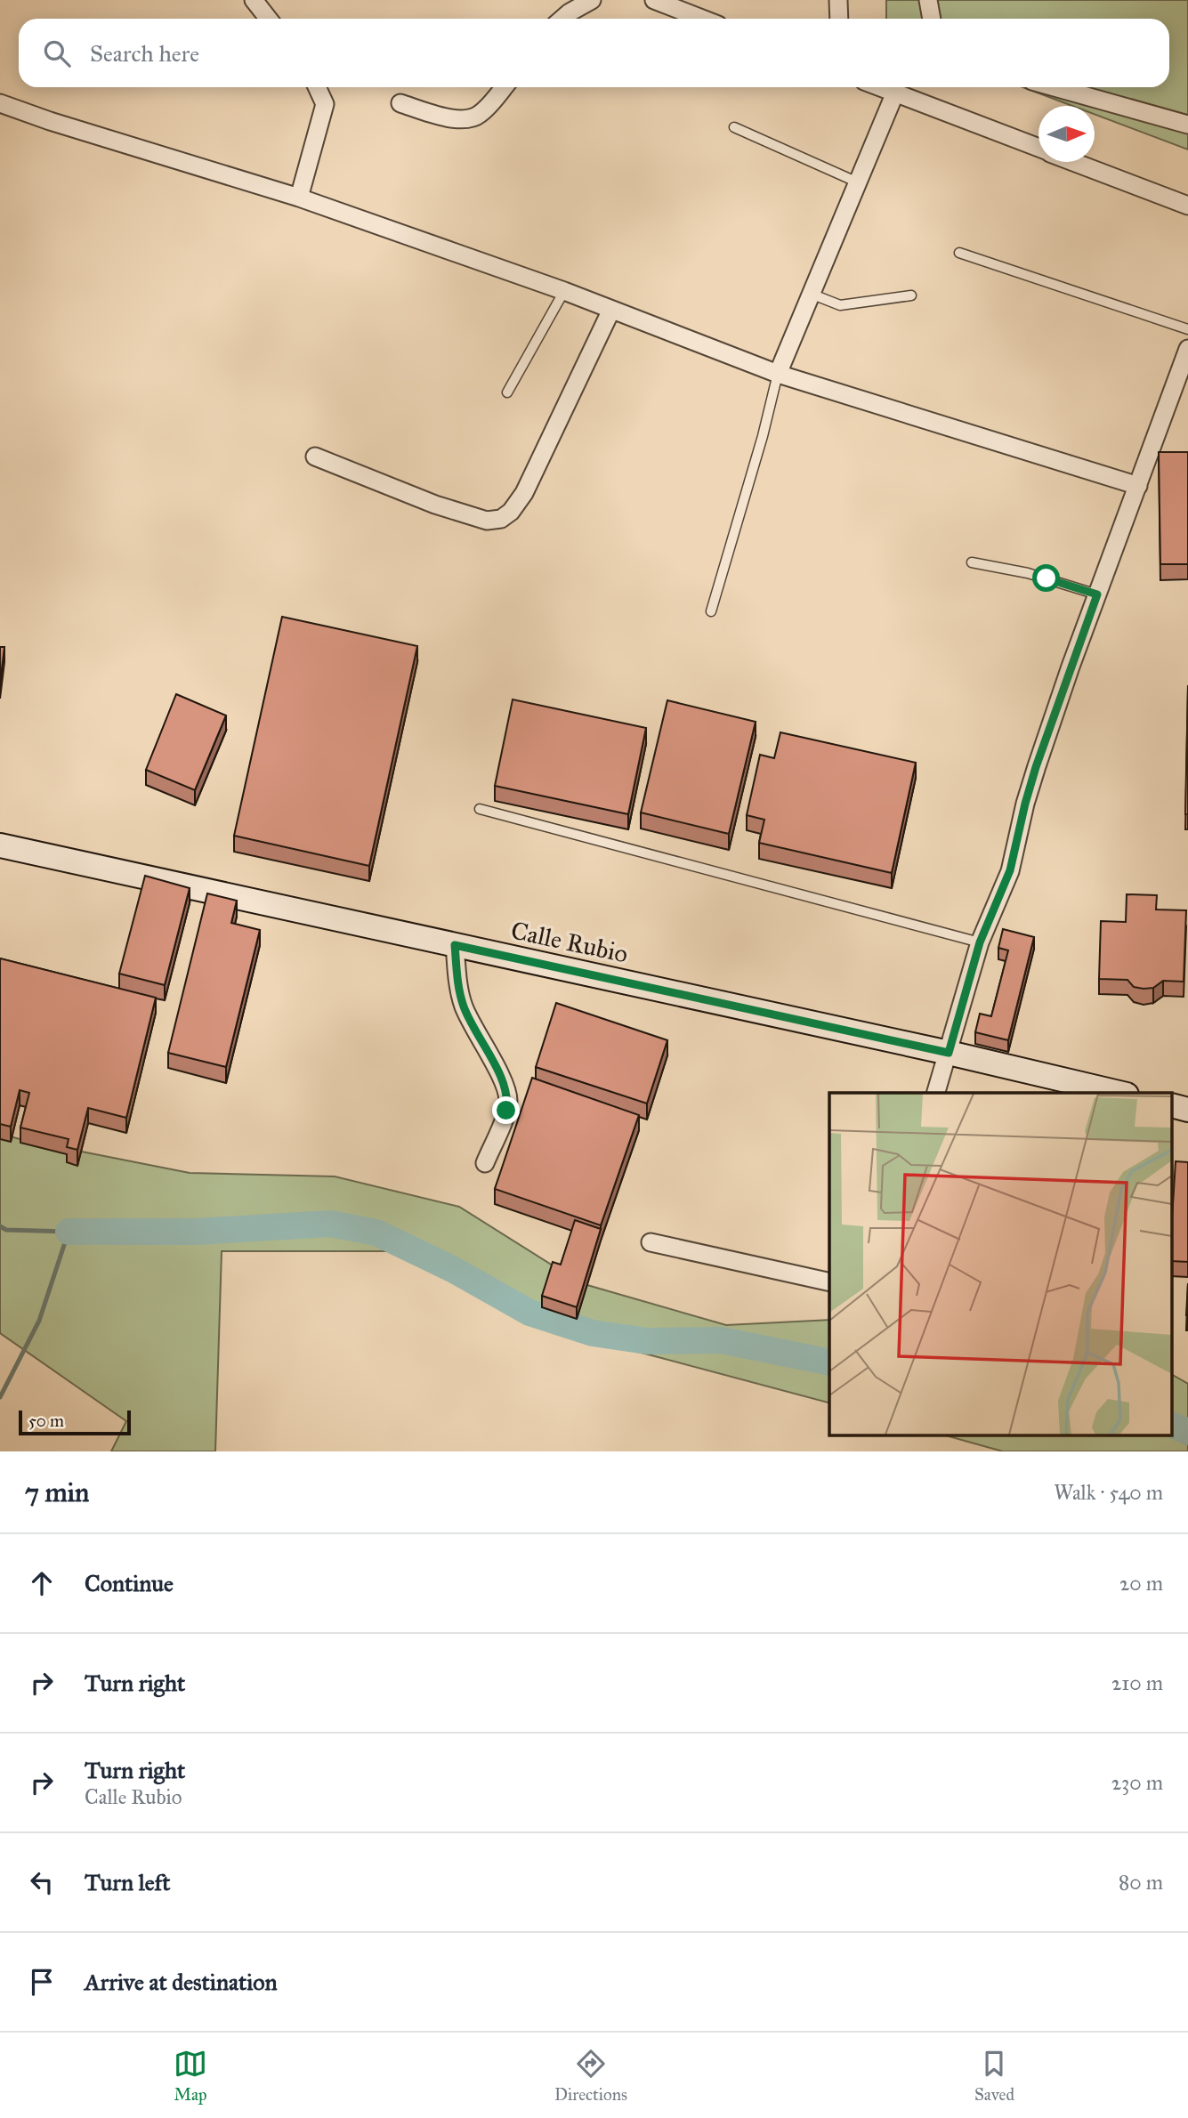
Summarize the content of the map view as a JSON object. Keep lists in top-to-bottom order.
{
  "streets": {
    "street": ["Calle Rubio"]
  },
  "scale_bar": "50 m",
  "north": "right",
  "page": {
    "search": "Search here",
    "scale": "50 m",
    "heading": ["7 min", "Walk · 540 m"],
    "list": [
      ["Continue", "20 m"],
      ["Turn right", "210 m"],
      ["Turn right", "Calle Rubio", "230 m"],
      ["Turn left", "80 m"],
      "Arrive at destination"
    ],
    "nav": ["Map", "Directions", "Saved"]
  }
}
